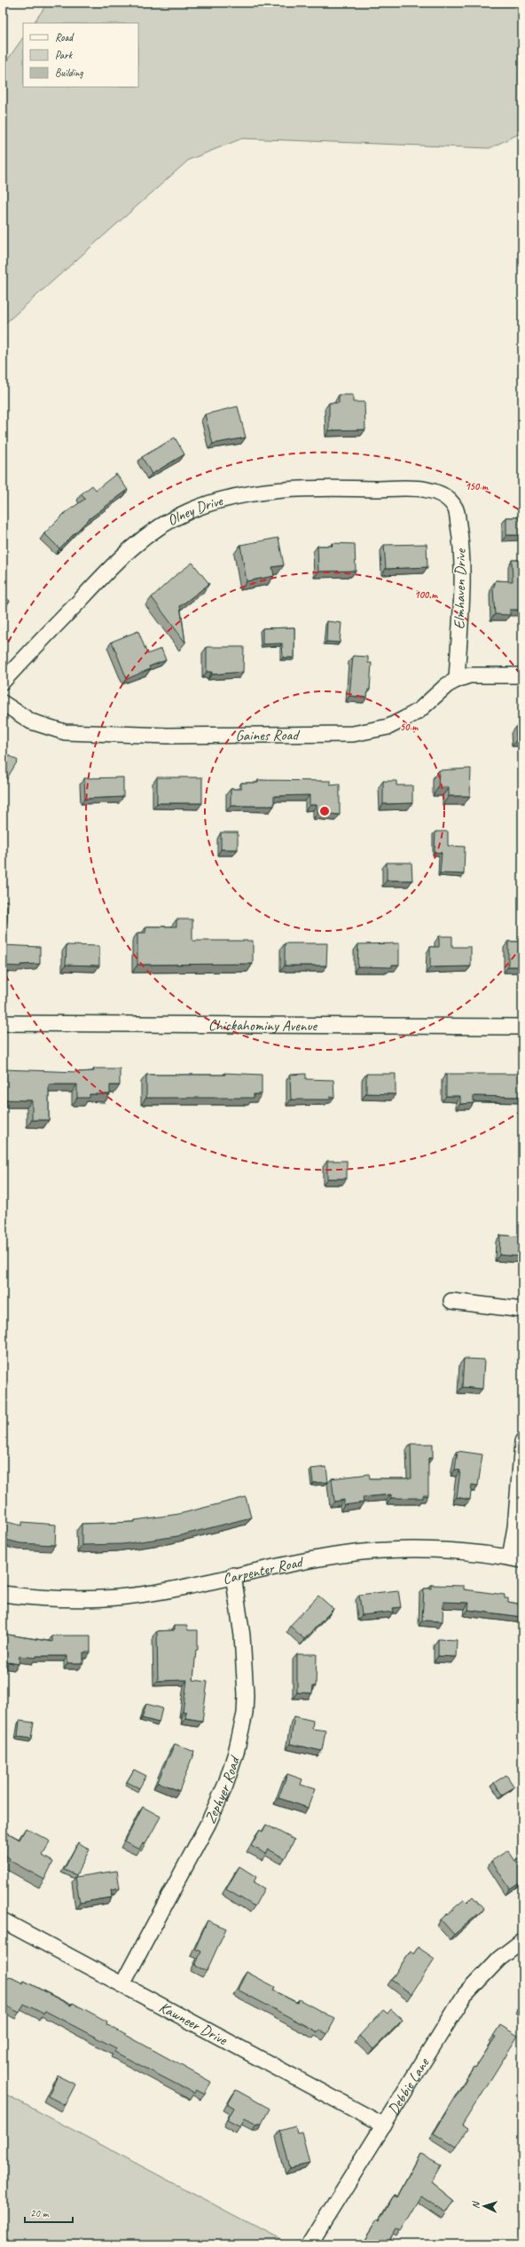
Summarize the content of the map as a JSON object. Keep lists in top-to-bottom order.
{
  "streets": {
    "street": [
      "Olney Drive",
      "Elmhaven Drive",
      "Gaines Road",
      "Chickahominy Avenue",
      "Carpenter Road",
      "Zephyer Road",
      "Kawneer Drive",
      "Debbie Lane"
    ]
  },
  "crossings": [
    ["Olney Drive", "Elmhaven Drive"],
    ["Elmhaven Drive", "Gaines Road"],
    ["Carpenter Road", "Zephyer Road"],
    ["Zephyer Road", "Kawneer Drive"],
    ["Kawneer Drive", "Debbie Lane"]
  ],
  "legend": ["Road", "Park", "Building"],
  "scale_bar": "20 m",
  "north": "left",
  "rings": ["150 m", "100 m", "50 m"]
}
